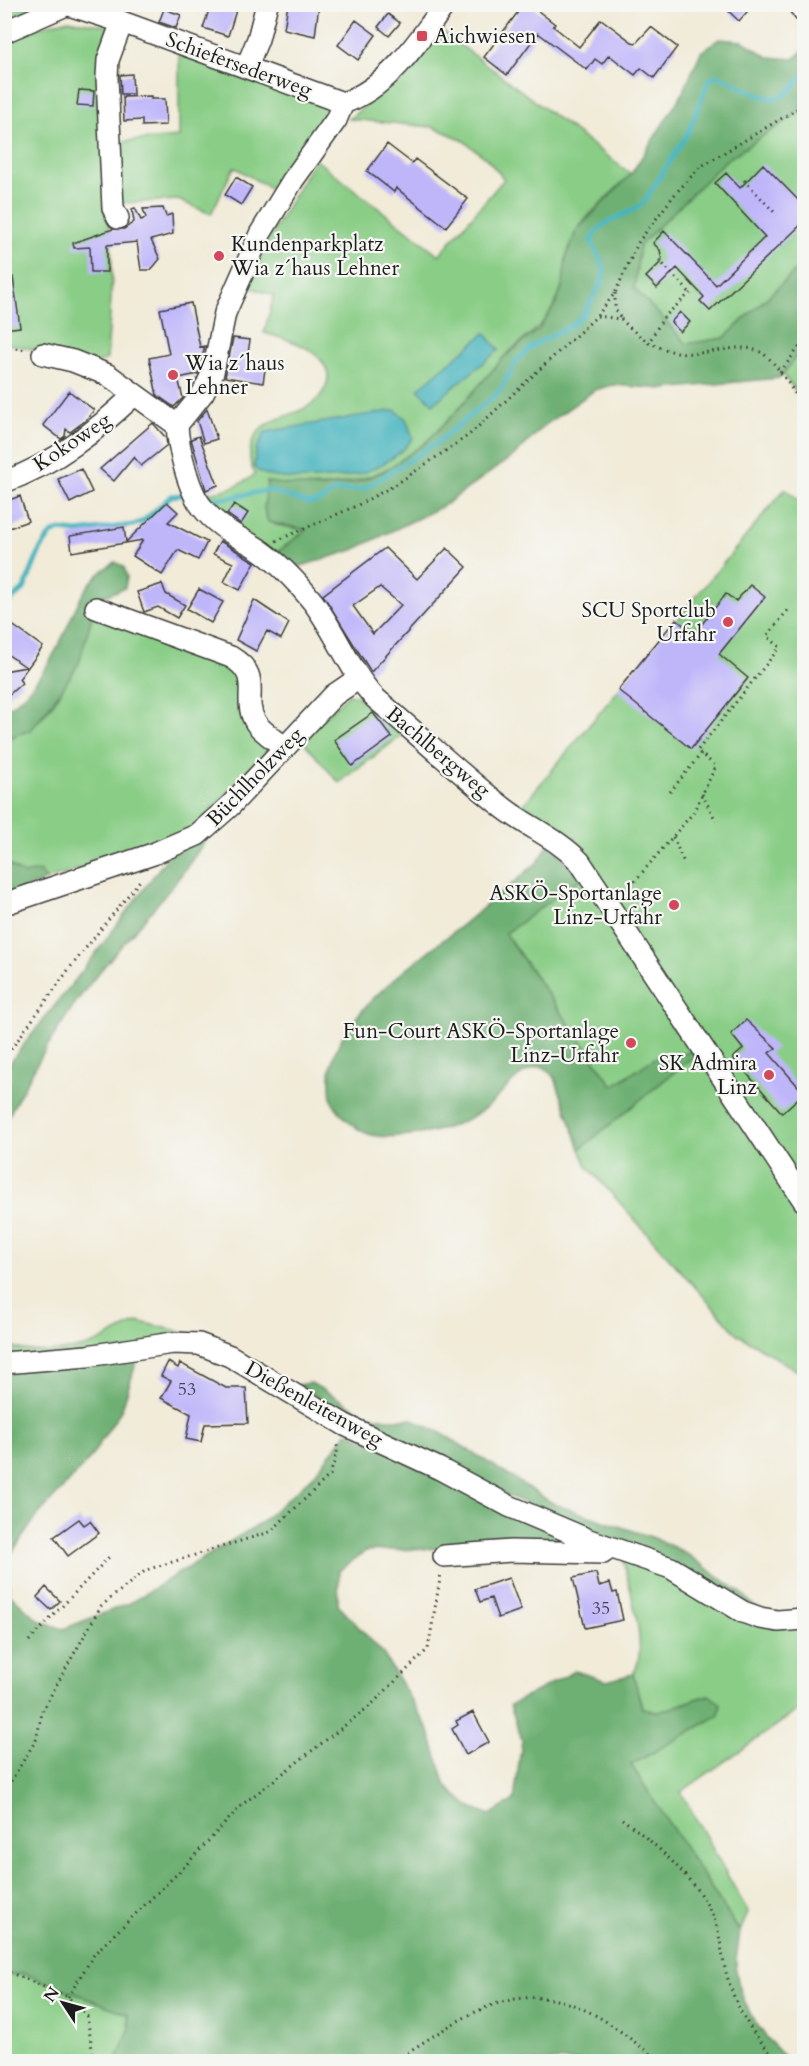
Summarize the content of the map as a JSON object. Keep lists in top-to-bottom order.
{
  "streets": {
    "street": [
      "Schiefersederweg",
      "Kokoweg",
      "Bachlbergweg",
      "Büchlholzweg",
      "Dießenleitenweg"
    ]
  },
  "crossings": [
    ["Bachlbergweg", "Büchlholzweg"]
  ],
  "places": {
    "transit": ["Aichwiesen"],
    "other": [
      "Kundenparkplatz Wia z´haus Lehner",
      "Wia z´haus Lehner",
      "SCU Sportclub Urfahr",
      "ASKÖ-Sportanlage Linz-Urfahr",
      "Fun-Court ASKÖ-Sportanlage Linz-Urfahr",
      "SK Admira Linz"
    ]
  },
  "house_numbers": ["53", "35"],
  "north": "top left"
}
